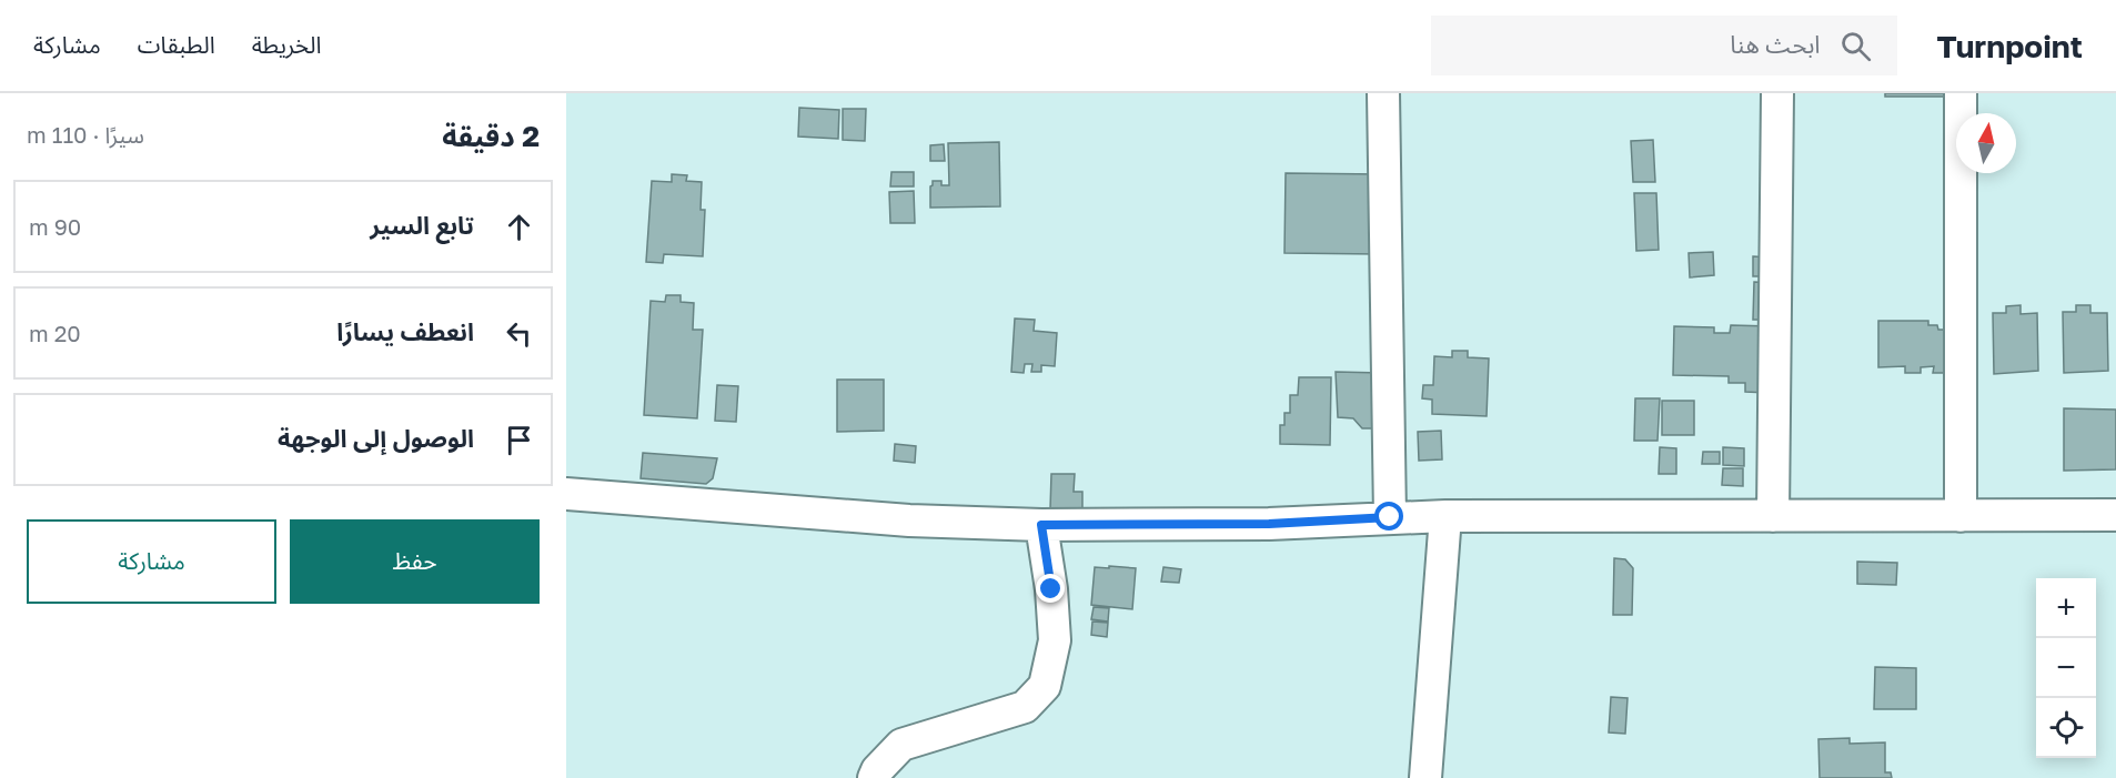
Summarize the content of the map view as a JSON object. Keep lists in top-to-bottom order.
{
  "north": "top",
  "page": {
    "header": "Turnpoint",
    "search": "ابحث هنا",
    "nav": ["الخريطة", "الطبقات", "مشاركة"],
    "heading": ["2 دقيقة", "سيرًا · 110 m"],
    "list": [
      ["تابع السير", "90 m"],
      ["انعطف يسارًا", "20 m"],
      "الوصول إلى الوجهة"
    ],
    "buttons": ["حفظ", "مشاركة"],
    "map_buttons": ["+", "−"]
  }
}
